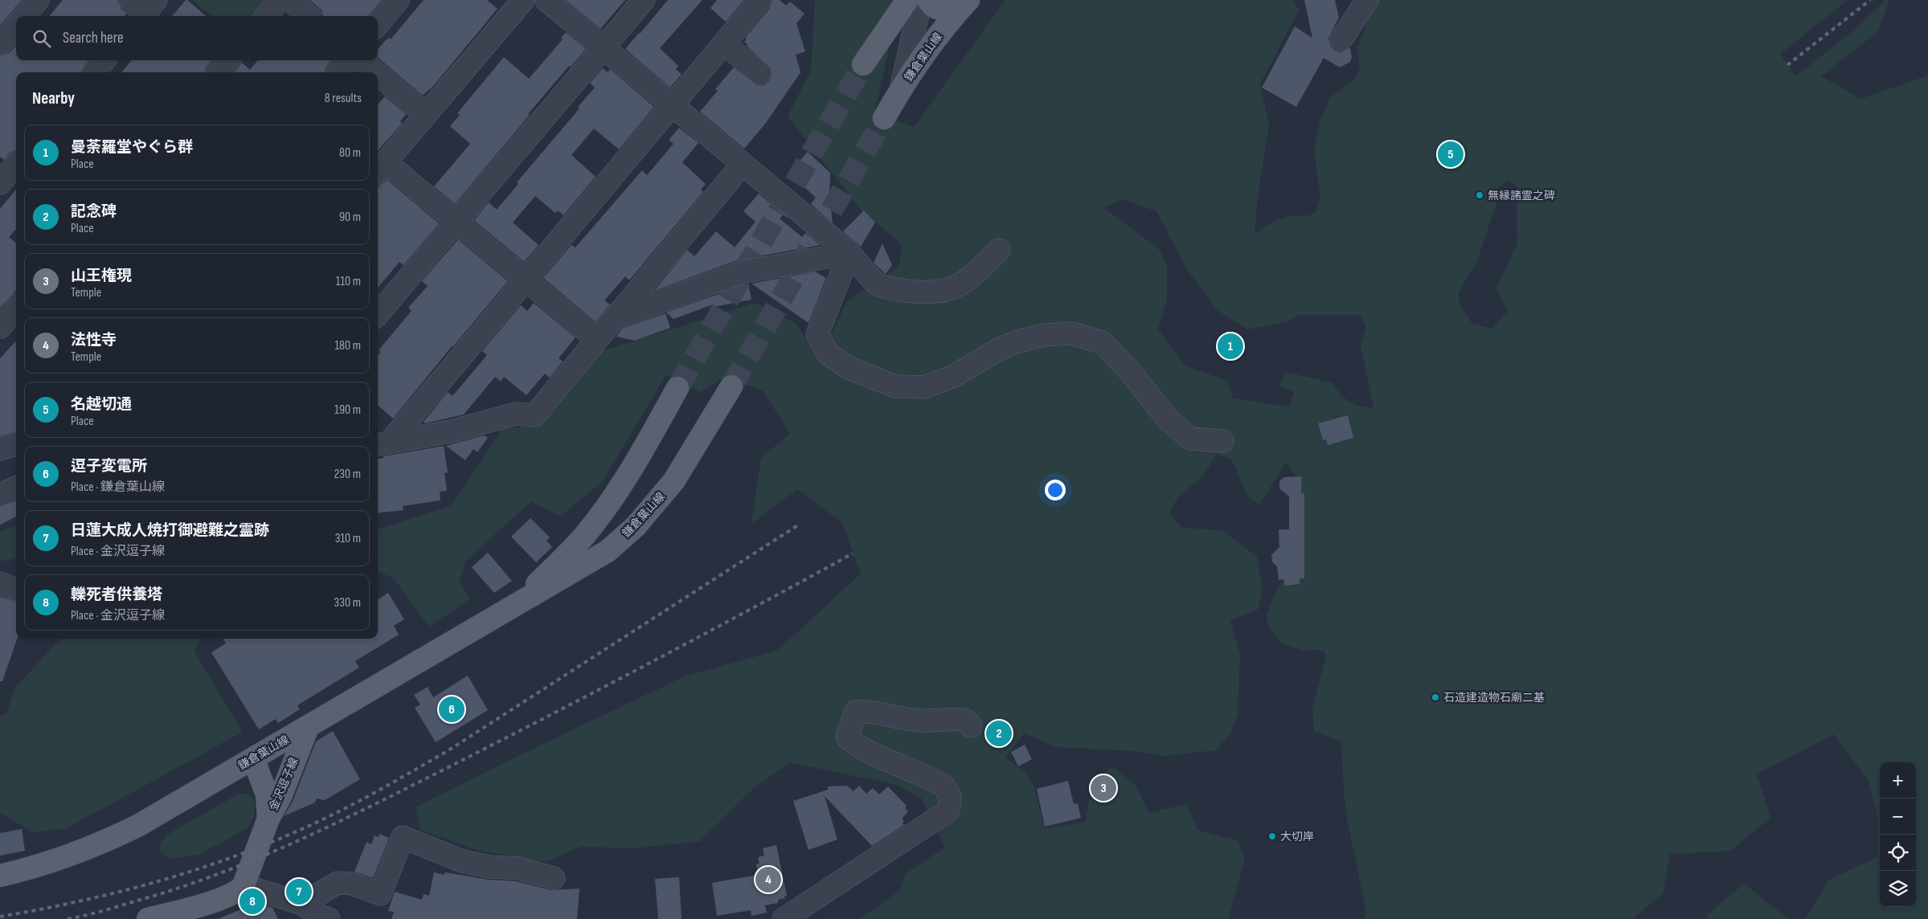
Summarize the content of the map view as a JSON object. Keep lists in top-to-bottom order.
{
  "streets": {
    "main road": ["鎌倉葉山線", "金沢逗子線"]
  },
  "crossings": [
    ["鎌倉葉山線", "金沢逗子線"]
  ],
  "places": ["無縁諸霊之碑", "石造建造物石廟二基", "大切岸"],
  "page": {
    "search": "Search here",
    "heading": ["Nearby", "8 results"],
    "list": [
      {
        "mark": "1",
        "name": "曼荼羅堂やぐら群",
        "note": "Place",
        "value": "80 m"
      },
      {
        "mark": "2",
        "name": "記念碑",
        "note": "Place",
        "value": "90 m"
      },
      {
        "mark": "3",
        "name": "山王権現",
        "note": "Temple",
        "value": "110 m"
      },
      {
        "mark": "4",
        "name": "法性寺",
        "note": "Temple",
        "value": "180 m"
      },
      {
        "mark": "5",
        "name": "名越切通",
        "note": "Place",
        "value": "190 m"
      },
      {
        "mark": "6",
        "name": "逗子変電所",
        "note": "Place · 鎌倉葉山線",
        "value": "230 m"
      },
      {
        "mark": "7",
        "name": "日蓮大成人焼打御避難之霊跡",
        "note": "Place · 金沢逗子線",
        "value": "310 m"
      },
      {
        "mark": "8",
        "name": "轢死者供養塔",
        "note": "Place · 金沢逗子線",
        "value": "330 m"
      }
    ],
    "pins": [
      "5",
      "1",
      "6",
      "2",
      "3",
      "4",
      "7",
      "8"
    ],
    "map_buttons": ["+", "−"]
  }
}
